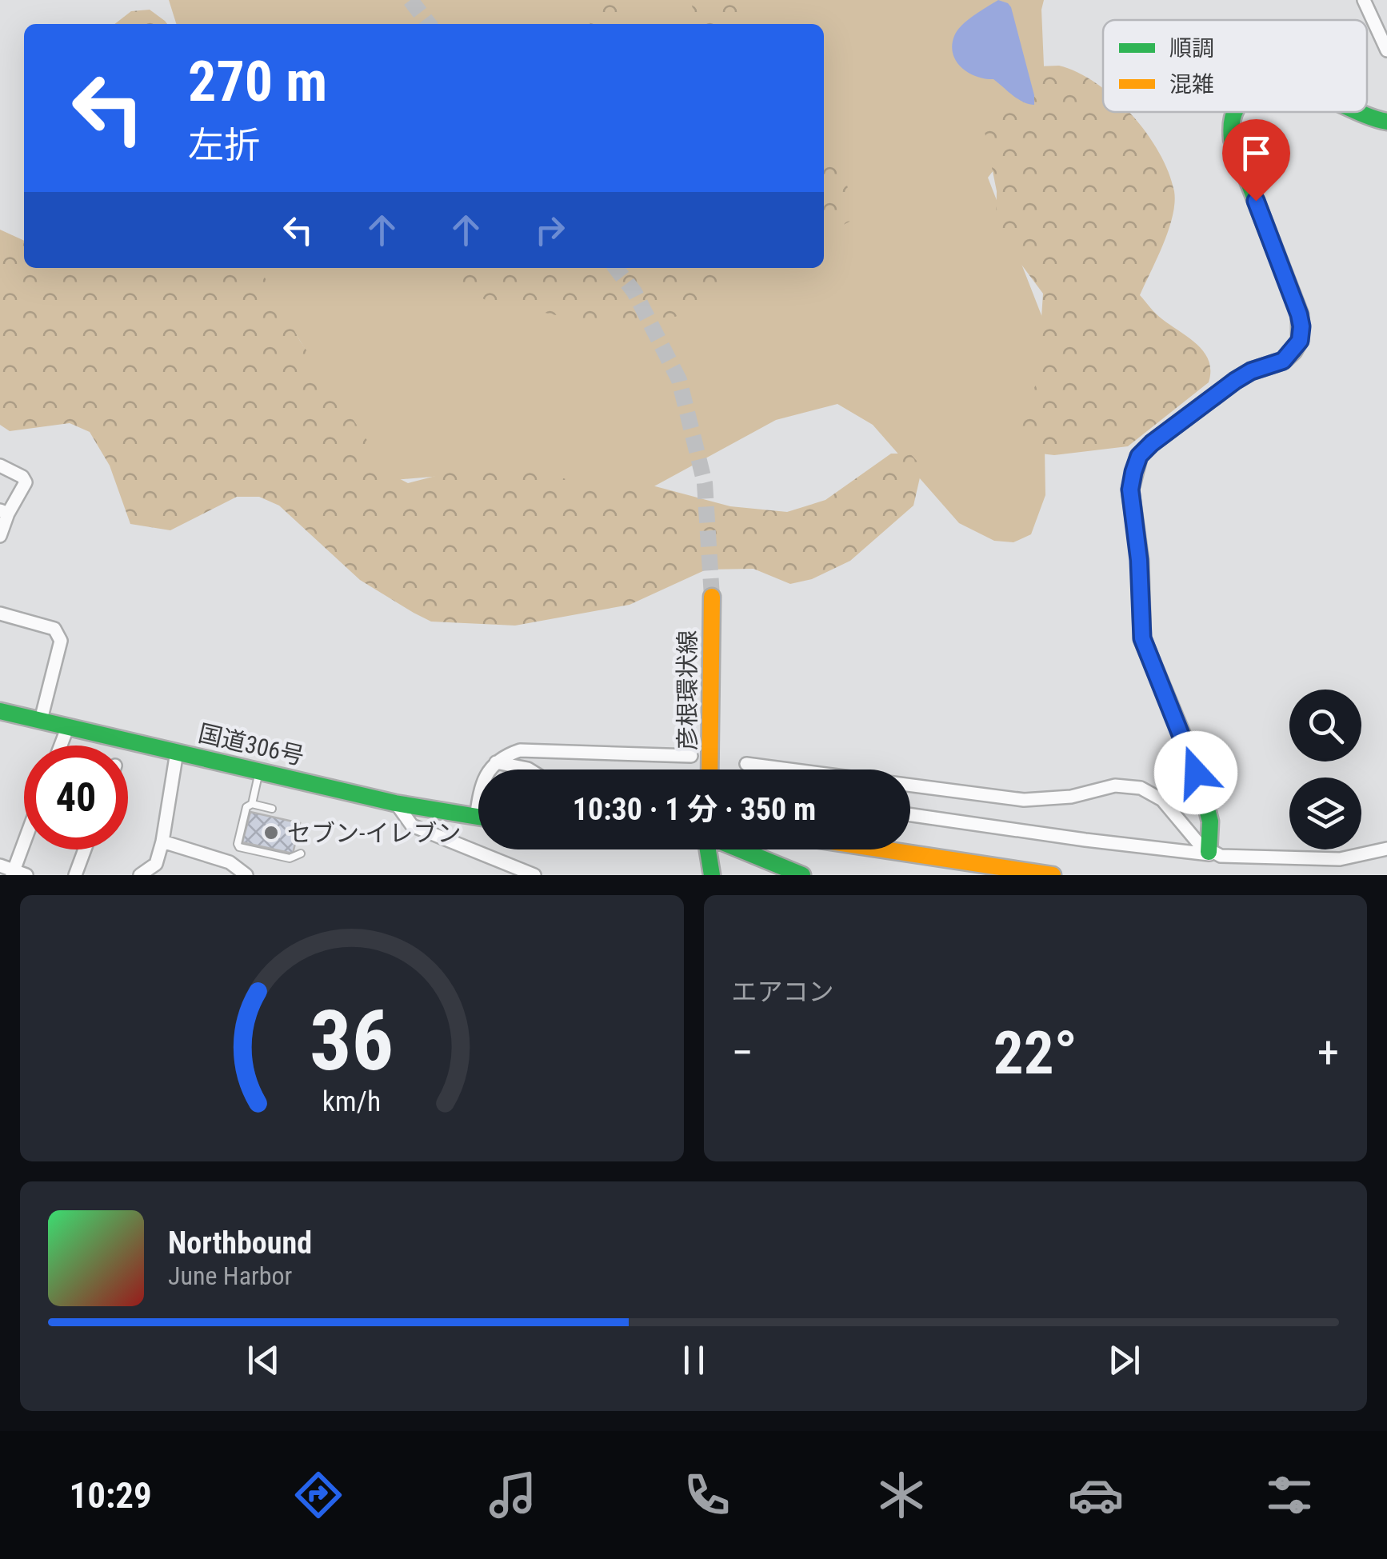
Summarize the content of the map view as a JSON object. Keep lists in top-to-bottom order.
{
  "streets": {
    "main road": ["彦根環状線", "国道306号"]
  },
  "places": ["セブン-イレブン"],
  "legend": ["順調", "混雑"],
  "page": {
    "turn": ["270 m", "左折"],
    "limit": "40",
    "trip": "10:30 · 1 分 · 350 m",
    "tile": "エアコン",
    "heat": ["−", "22°", "+"],
    "song": ["Northbound", "June Harbor"],
    "tabs": "10:29",
    "gauge": ["36", "km/h"]
  }
}
